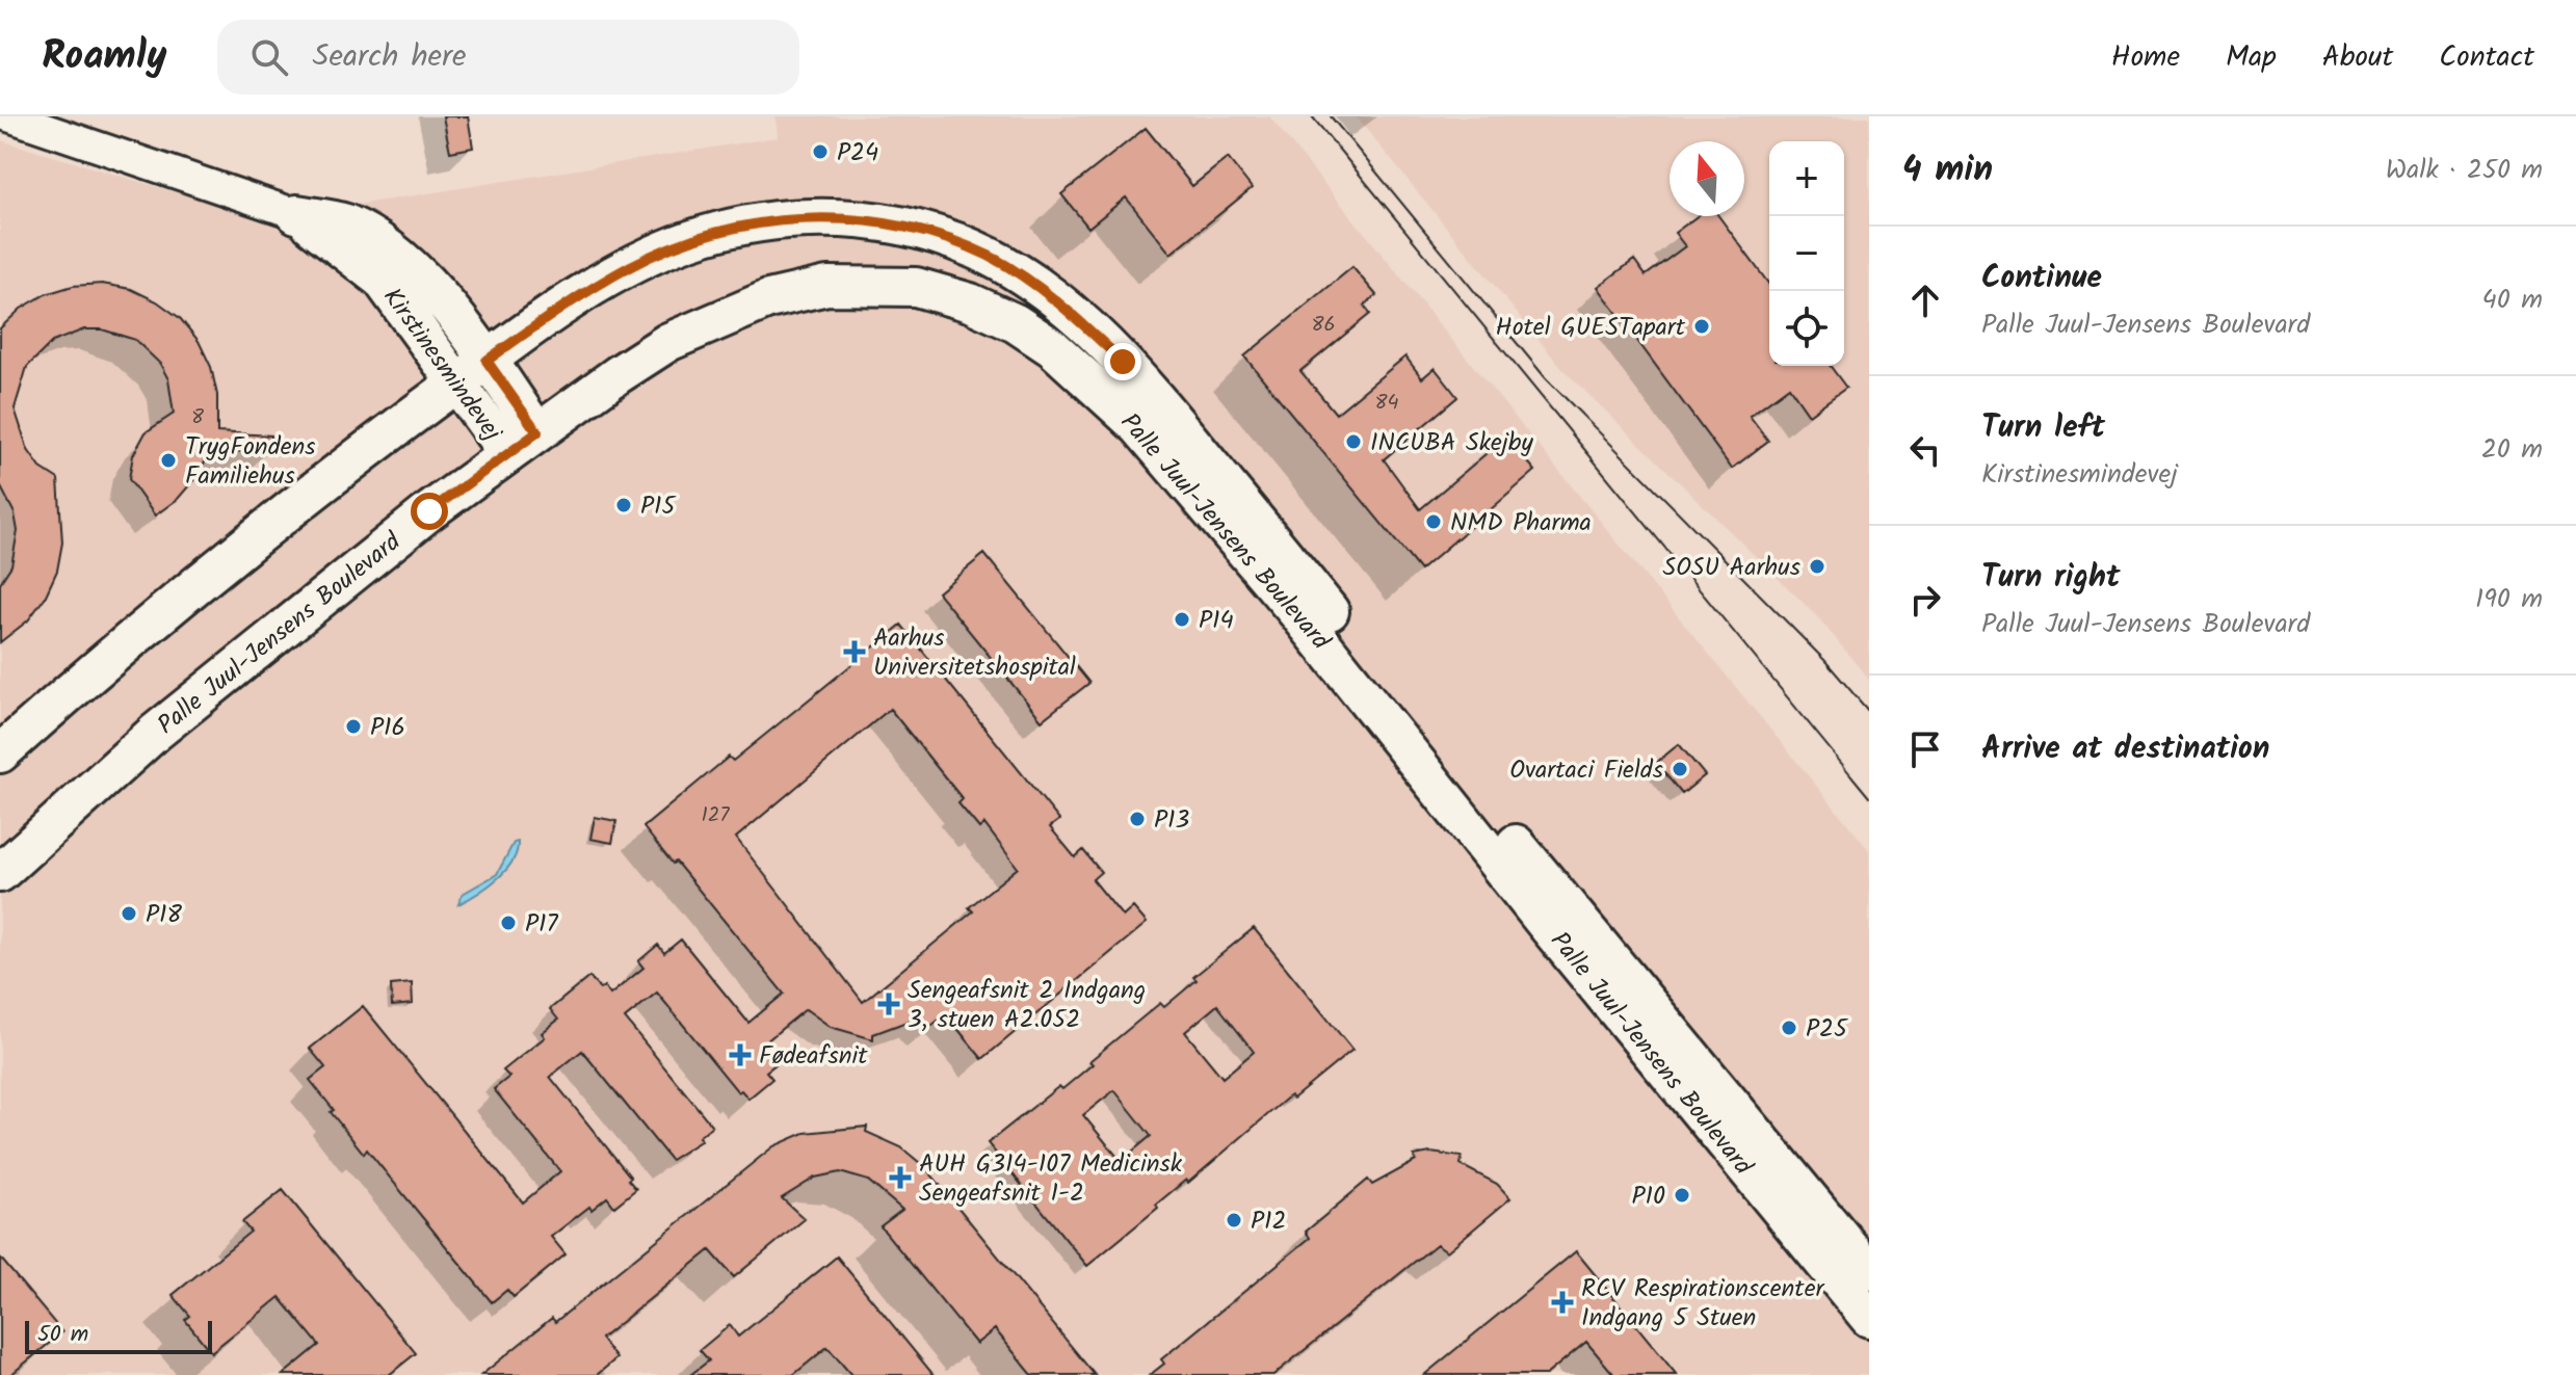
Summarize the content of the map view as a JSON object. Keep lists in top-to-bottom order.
{
  "streets": {
    "street": ["Kirstinesmindevej", "Palle Juul-Jensens Boulevard"]
  },
  "crossings": [
    ["Kirstinesmindevej", "Palle Juul-Jensens Boulevard"]
  ],
  "places": {
    "other": [
      "P24",
      "Hotel GUESTapart",
      "INCUBA Skejby",
      "TrygFondens Familiehus",
      "P15",
      "NMD Pharma",
      "SOSU Aarhus",
      "P14",
      "P16",
      "Ovartaci Fields",
      "P13",
      "P18",
      "P17",
      "P25",
      "P10",
      "P12"
    ],
    "health": [
      "Aarhus Universitetshospital",
      "Sengeafsnit 2 Indgang 3, stuen A2.052",
      "Fødeafsnit",
      "AUH G314-107 Medicinsk Sengeafsnit 1-2",
      "RCV Respirationscenter Indgang 5 Stuen"
    ]
  },
  "house_numbers": [
    "86",
    "84",
    "8",
    "127"
  ],
  "scale_bar": "50 m",
  "north": "top",
  "page": {
    "header": "Roamly",
    "search": "Search here",
    "nav": [
      "Home",
      "Map",
      "About",
      "Contact"
    ],
    "heading": ["4 min", "Walk · 250 m"],
    "map_buttons": ["+", "−"],
    "list": [
      ["Continue", "Palle Juul-Jensens Boulevard", "40 m"],
      ["Turn left", "Kirstinesmindevej", "20 m"],
      ["Turn right", "Palle Juul-Jensens Boulevard", "190 m"],
      "Arrive at destination"
    ],
    "scale": "50 m"
  }
}
